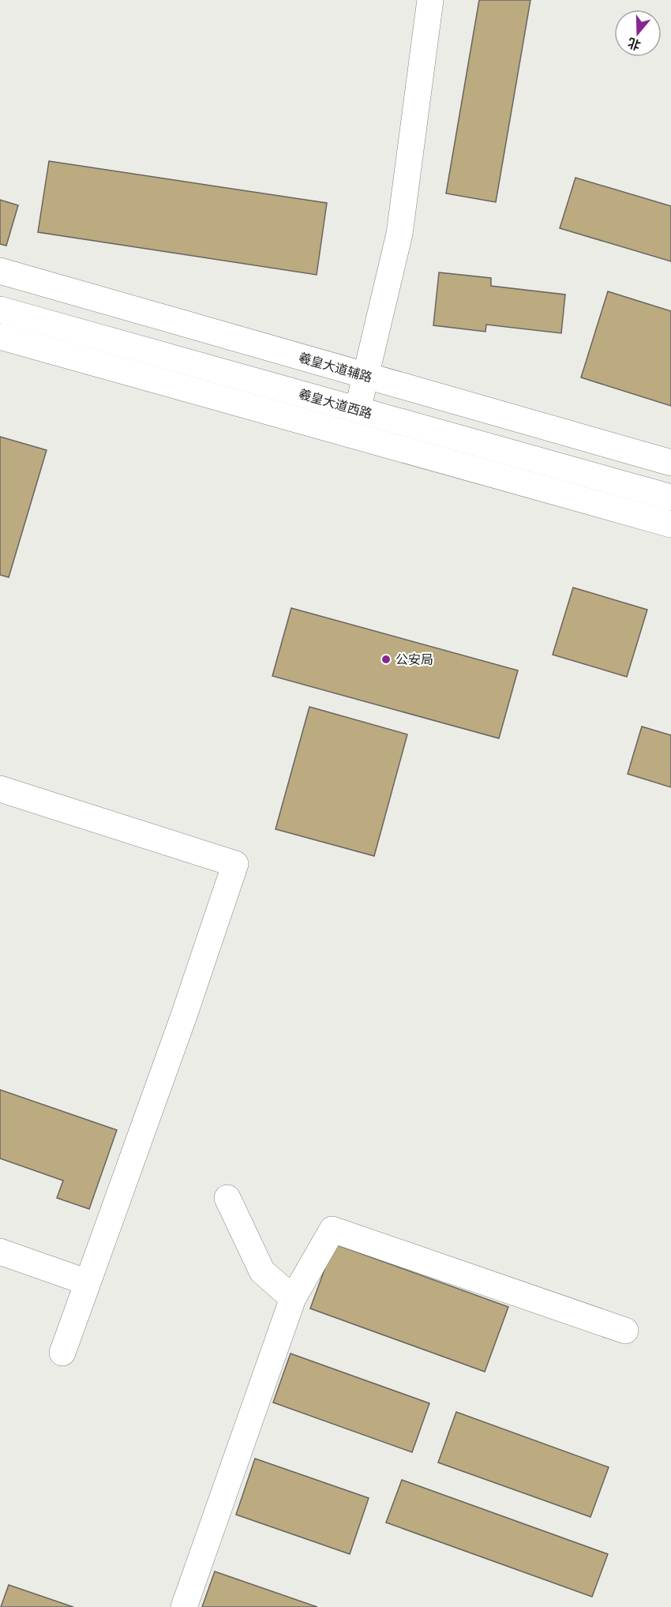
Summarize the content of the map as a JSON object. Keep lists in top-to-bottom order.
{
  "streets": {
    "main road": ["羲皇大道辅路", "羲皇大道西路"]
  },
  "places": ["公安局"],
  "north": "bottom"
}
